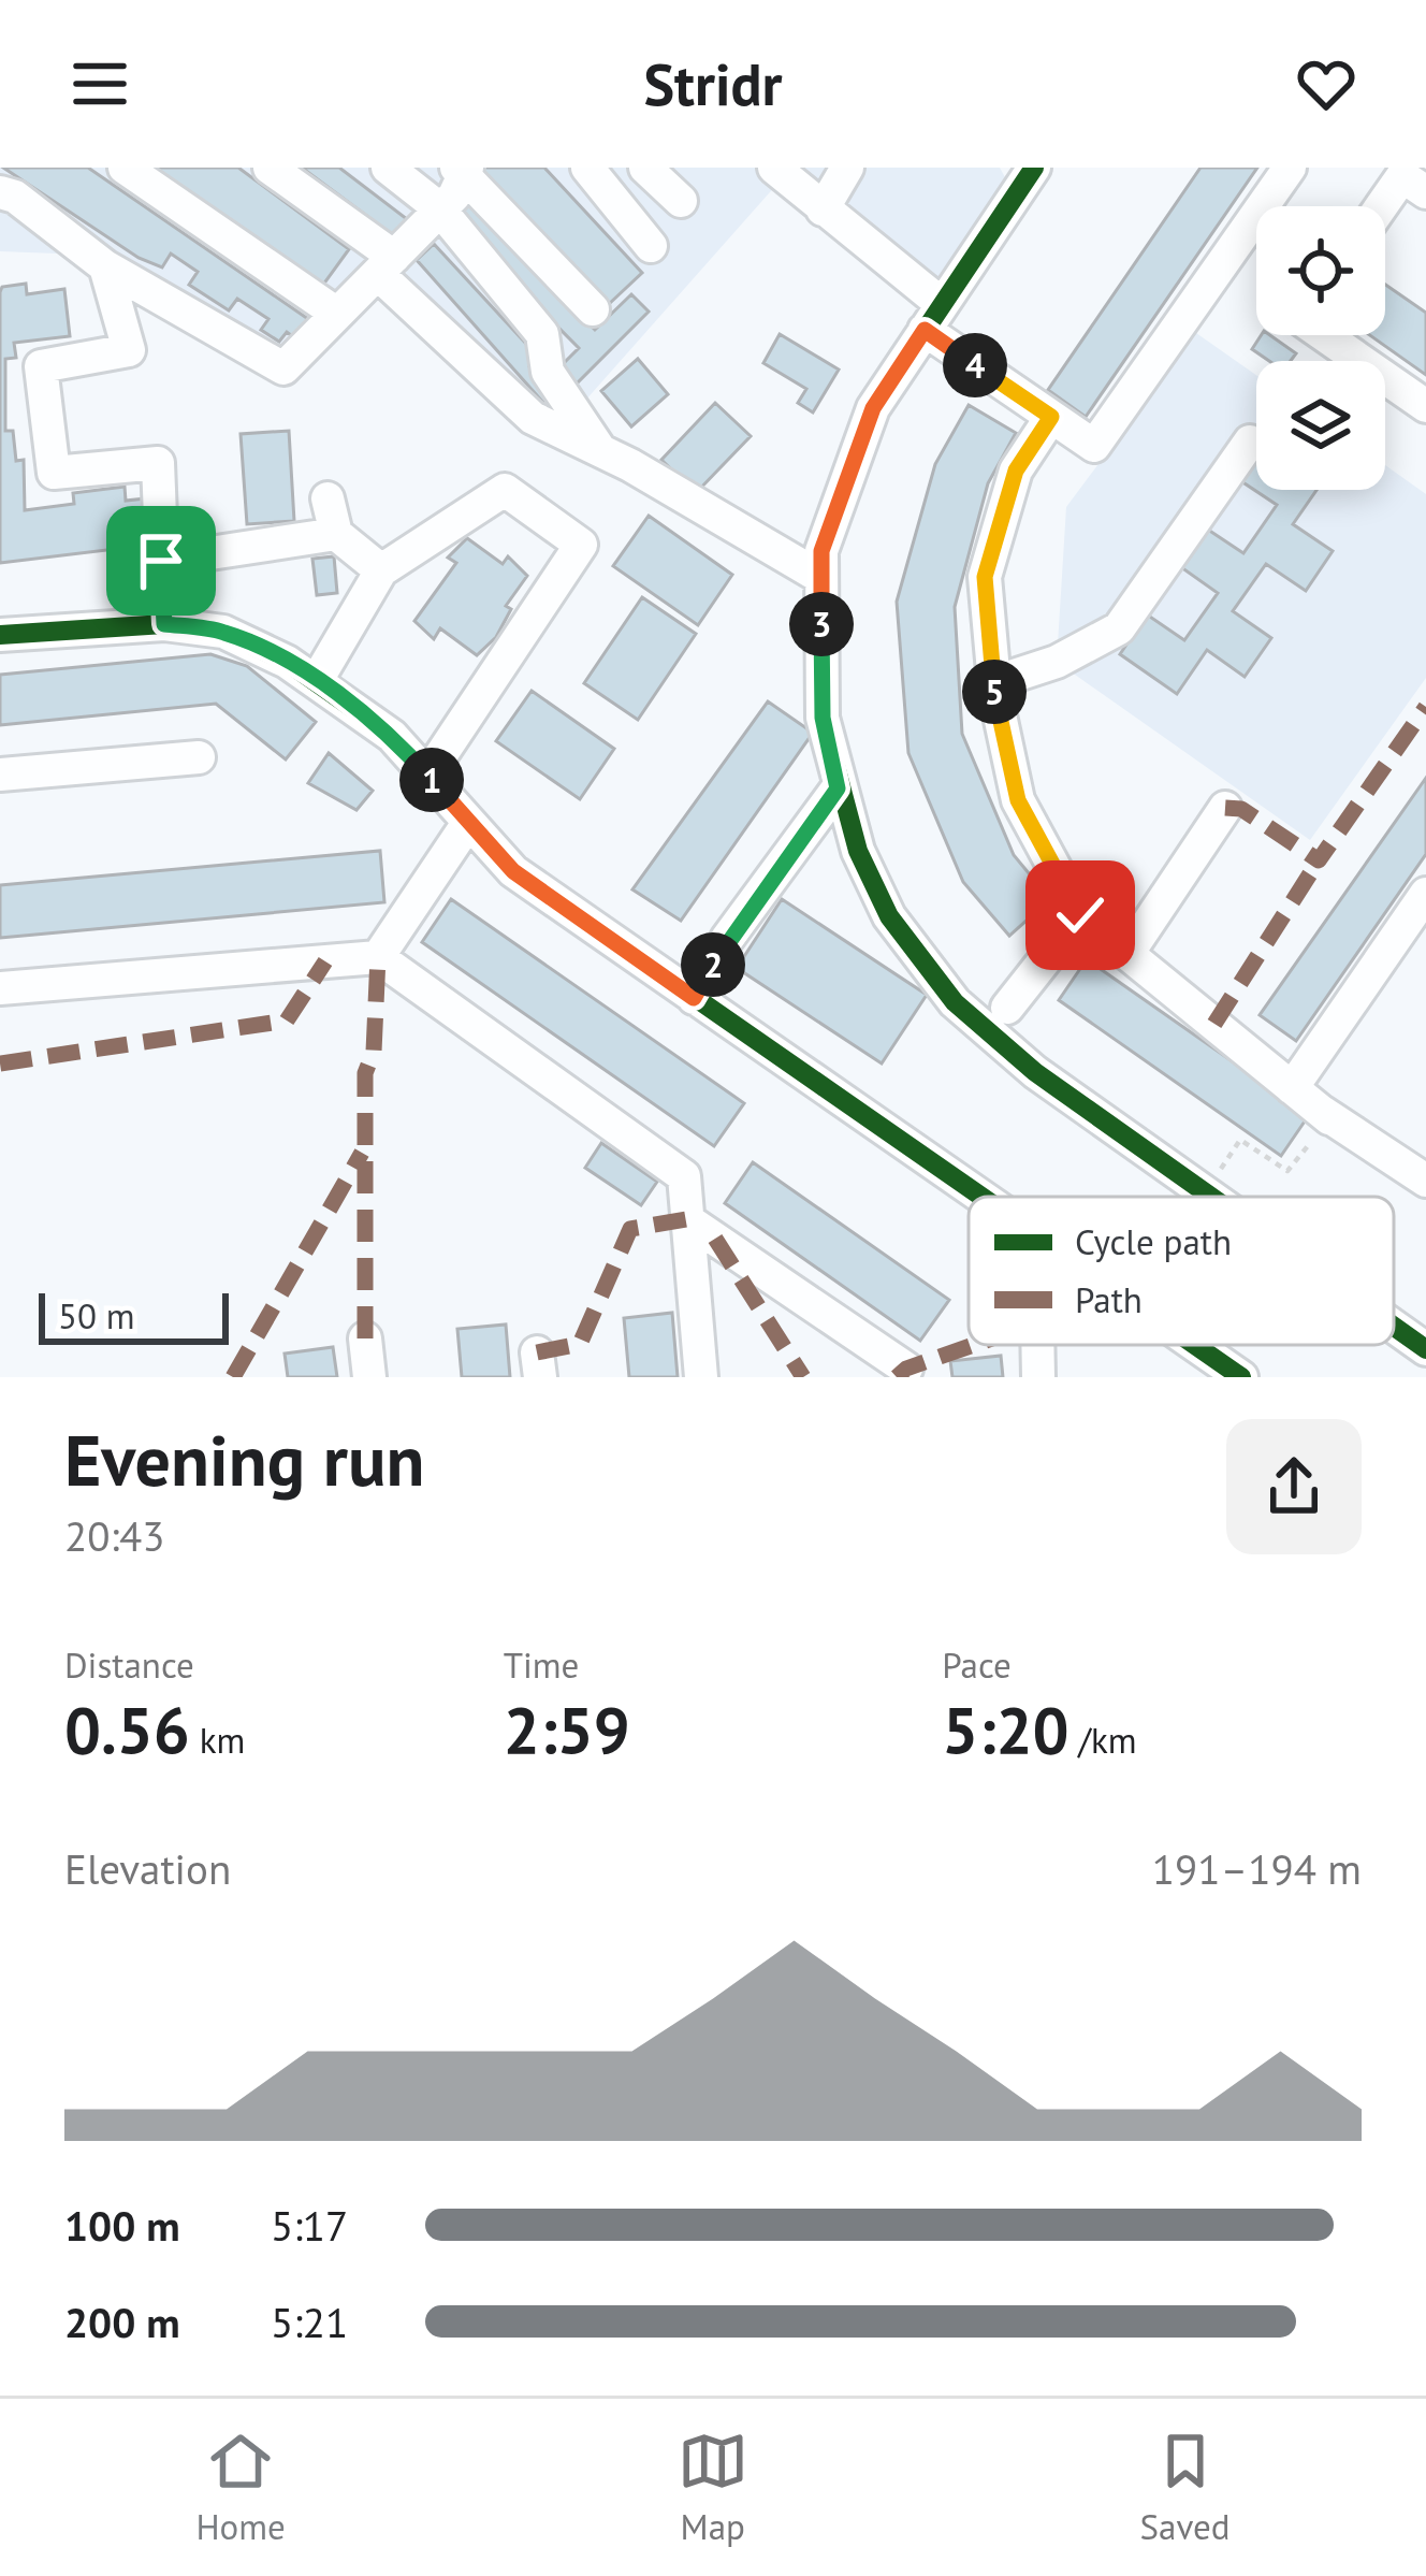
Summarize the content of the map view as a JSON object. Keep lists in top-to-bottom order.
{
  "legend": ["Cycle path", "Path"],
  "scale_bar": "50 m",
  "page": {
    "header": "Stridr",
    "pins": [
      "4",
      "3",
      "5",
      "1",
      "2"
    ],
    "scale": "50 m",
    "heading": ["Evening run", "20:43"],
    "stats": [
      ["Distance", "0.56 km"],
      ["Time", "2:59"],
      ["Pace", "5:20 /km"]
    ],
    "chart": ["Elevation", "191–194 m"],
    "list": [
      {
        "name": "100 m",
        "note": "5:17"
      },
      {
        "name": "200 m",
        "note": "5:21"
      }
    ],
    "tabs": ["Home", "Map", "Saved"]
  }
}
